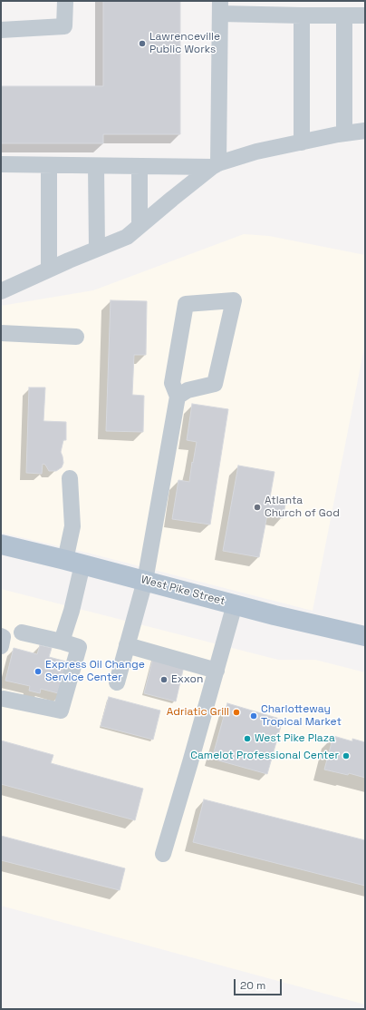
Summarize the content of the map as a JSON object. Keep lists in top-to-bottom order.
{
  "streets": {
    "main road": ["West Pike Street"]
  },
  "places": [
    "Lawrenceville Public Works",
    "Atlanta Church of God",
    "Express Oil Change Service Center",
    "Exxon",
    "Adriatic Grill",
    "Charlotteway Tropical Market",
    "West Pike Plaza",
    "Camelot Professional Center"
  ],
  "scale_bar": "20 m"
}
